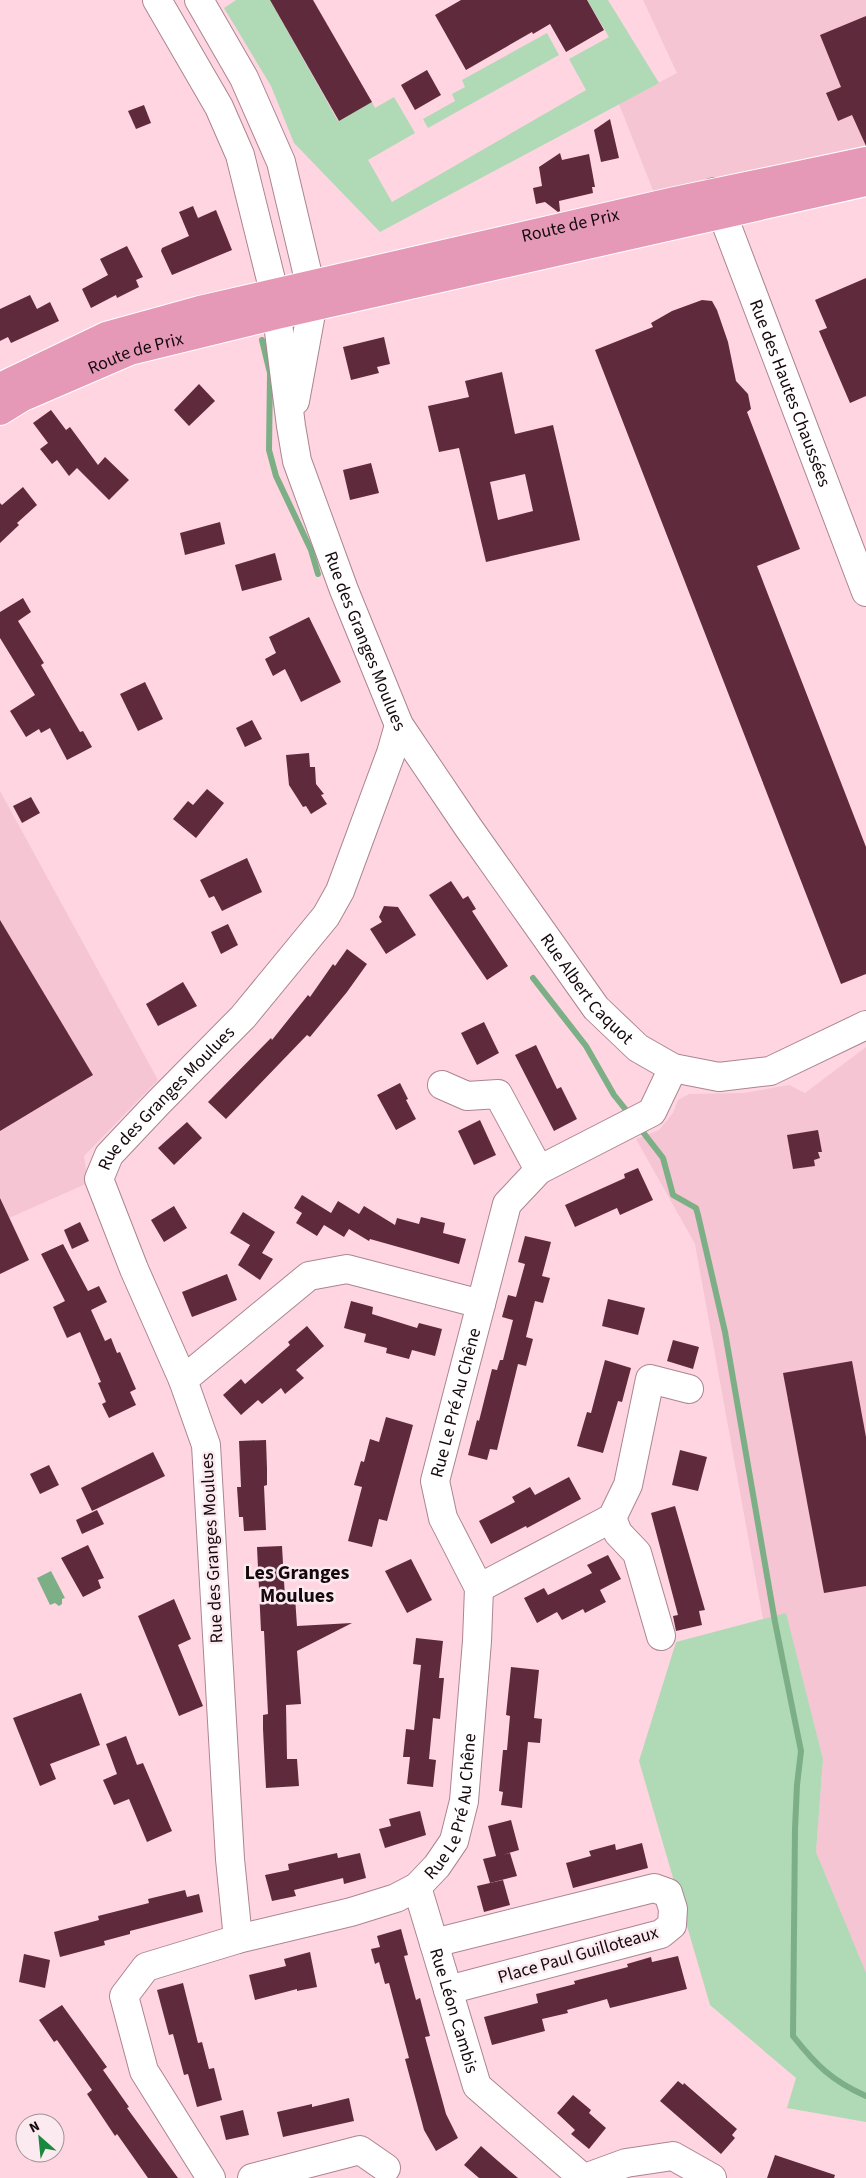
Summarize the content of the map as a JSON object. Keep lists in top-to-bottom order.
{
  "streets": {
    "main road": ["Route de Prix"],
    "street": [
      "Rue des Hautes Chaussées",
      "Rue des Granges Moulues",
      "Rue Albert Caquot",
      "Rue Le Pré Au Chêne",
      "Place Paul Guilloteaux",
      "Rue Léon Cambis"
    ]
  },
  "crossings": [
    ["Route de Prix", "Rue des Hautes Chaussées"],
    ["Route de Prix", "Rue des Granges Moulues"],
    ["Rue des Granges Moulues", "Rue Albert Caquot"],
    ["Rue des Granges Moulues", "Rue Le Pré Au Chêne"],
    ["Rue Albert Caquot", "Rue Le Pré Au Chêne"],
    ["Rue Le Pré Au Chêne", "Rue Léon Cambis"],
    ["Place Paul Guilloteaux", "Rue Léon Cambis"]
  ],
  "districts": ["Les Granges Moulues"],
  "north": "top left"
}
